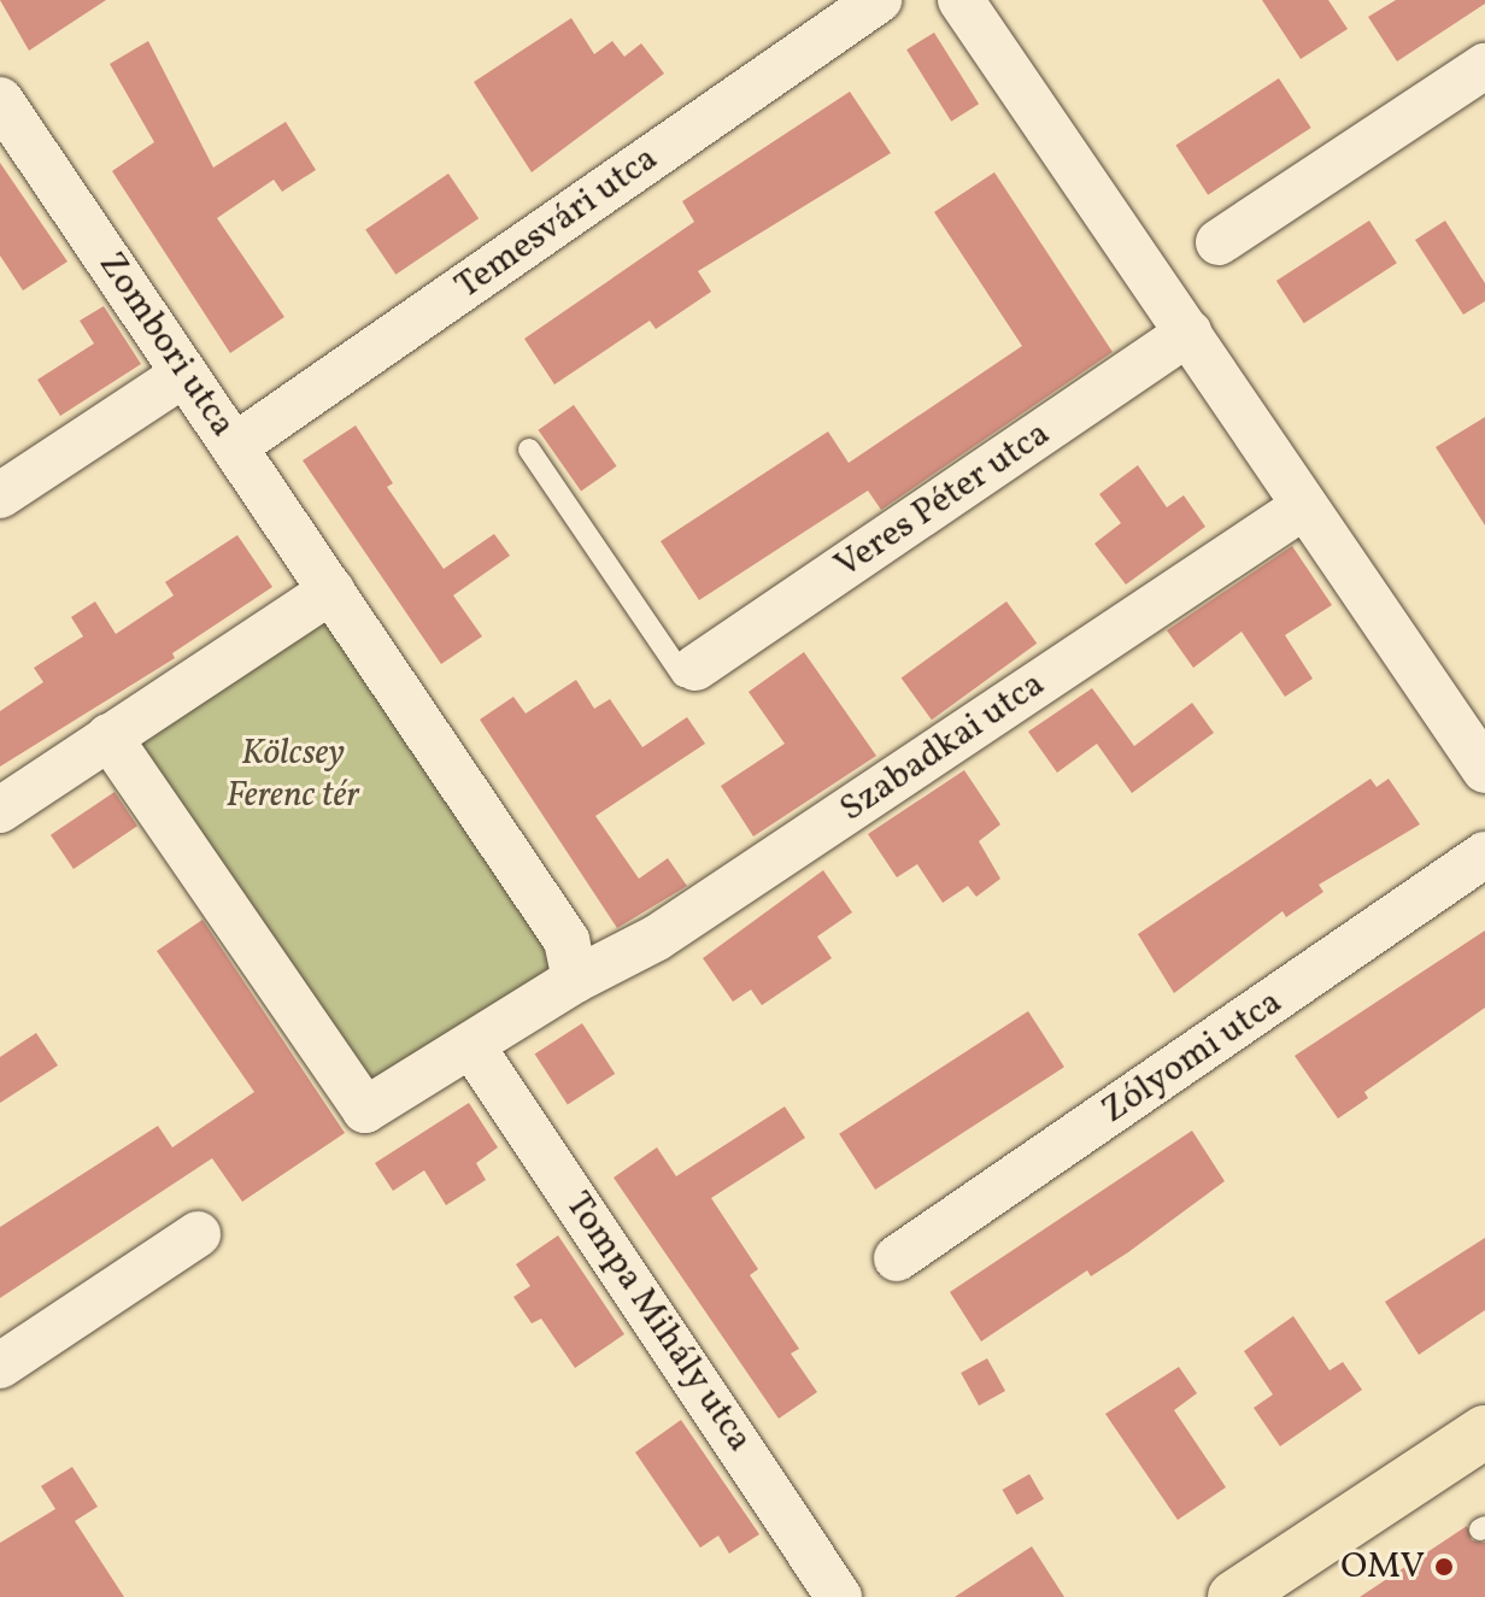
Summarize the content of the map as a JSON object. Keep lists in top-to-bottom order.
{
  "streets": {
    "street": [
      "Temesvári utca",
      "Zombori utca",
      "Veres Péter utca",
      "Szabadkai utca",
      "Zólyomi utca",
      "Tompa Mihály utca"
    ]
  },
  "crossings": [
    ["Temesvári utca", "Zombori utca"]
  ],
  "parks": ["Kölcsey Ferenc tér"],
  "places": ["OMV"]
}
